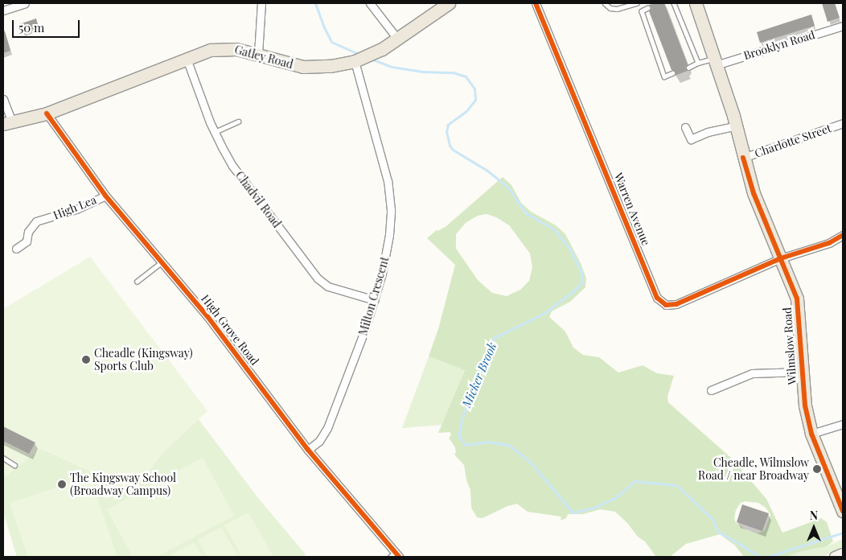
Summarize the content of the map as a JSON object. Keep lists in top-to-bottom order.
{
  "streets": {
    "main road": ["Gatley Road", "Wilmslow Road"],
    "street": [
      "Brooklyn Road",
      "Charlotte Street",
      "Chadvil Road",
      "High Lea",
      "Warren Avenue",
      "Milton Crescent",
      "High Grove Road"
    ]
  },
  "crossings": [
    ["Brooklyn Road", "Wilmslow Road"],
    ["Gatley Road", "Chadvil Road"],
    ["Gatley Road", "Milton Crescent"],
    ["Gatley Road", "High Grove Road"],
    ["Charlotte Street", "Wilmslow Road"],
    ["Chadvil Road", "Milton Crescent"],
    ["High Lea", "High Grove Road"],
    ["Warren Avenue", "Wilmslow Road"],
    ["Milton Crescent", "High Grove Road"]
  ],
  "water": ["Micker Brook"],
  "places": ["Cheadle (Kingsway) Sports Club", "Cheadle, Wilmslow Road / near Broadway", "The Kingsway School (Broadway Campus)"],
  "scale_bar": "50 m",
  "north": "top"
}
